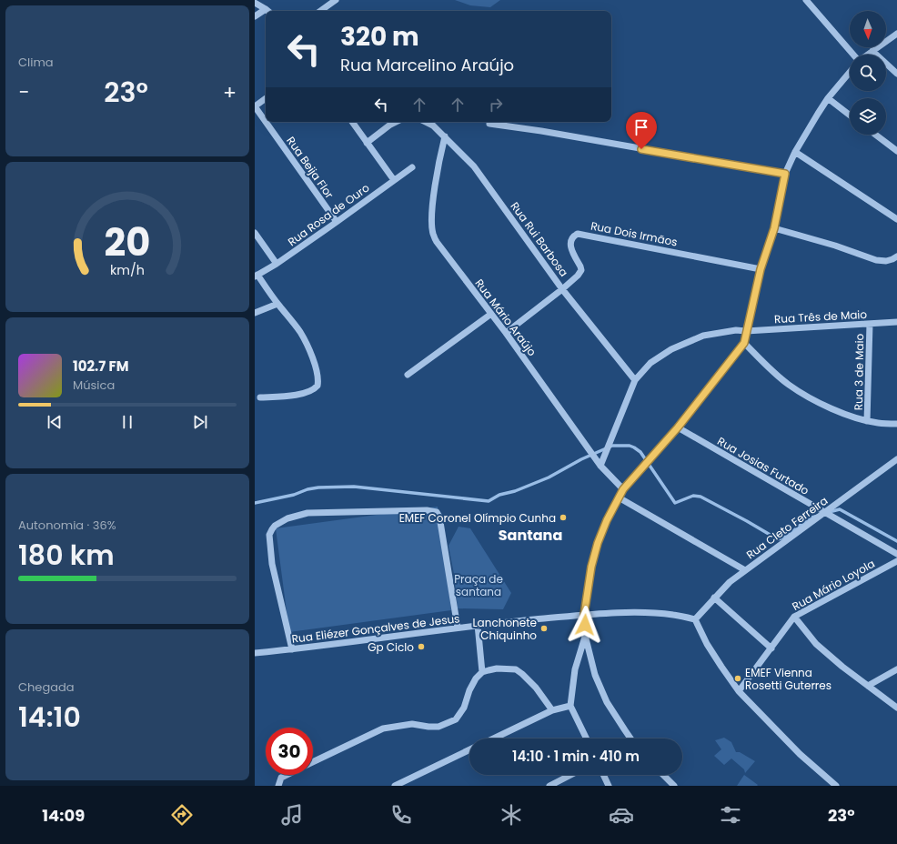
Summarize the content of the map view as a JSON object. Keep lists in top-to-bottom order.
{
  "streets": {
    "street": [
      "Rua Beija Flor",
      "Rua Rosa de Ouro",
      "Rua Dois Irmãos",
      "Rua Rui Barbosa",
      "Rua Três de Maio",
      "Rua Mário Araújo",
      "Rua 3 de Maio",
      "Rua Josias Furtado",
      "Rua Cleto Ferreira",
      "Rua Mário Loyola",
      "Rua Eliézer Gonçalves de Jesus"
    ]
  },
  "crossings": [
    ["Rua Beija Flor", "Rua Rosa de Ouro"],
    ["Rua Dois Irmãos", "Rua Rui Barbosa"],
    ["Rua Dois Irmãos", "Rua Mário Araújo"],
    ["Rua Rui Barbosa", "Rua Três de Maio"],
    ["Rua Rui Barbosa", "Rua Mário Araújo"],
    ["Rua Três de Maio", "Rua Mário Araújo"],
    ["Rua Três de Maio", "Rua 3 de Maio"],
    ["Rua Josias Furtado", "Rua Cleto Ferreira"],
    ["Rua Cleto Ferreira", "Rua Eliézer Gonçalves de Jesus"]
  ],
  "districts": ["Santana"],
  "parks": ["Praça de santana"],
  "places": [
    "EMEF Coronel Olímpio Cunha",
    "Lanchonete Chiquinho",
    "Gp Ciclo",
    "EMEF Vienna Rosetti Guterres"
  ],
  "north": "bottom",
  "page": {
    "tile": [
      "Clima",
      ["Autonomia · 36%", "180 km"],
      ["Chegada", "14:10"]
    ],
    "turn": ["320 m", "Rua Marcelino Araújo"],
    "heat": ["−", "23°", "+"],
    "song": ["102.7 FM", "Música"],
    "limit": "30",
    "trip": "14:10 · 1 min · 410 m",
    "tabs": ["14:09", "23°"],
    "gauge": ["20", "km/h"]
  }
}
